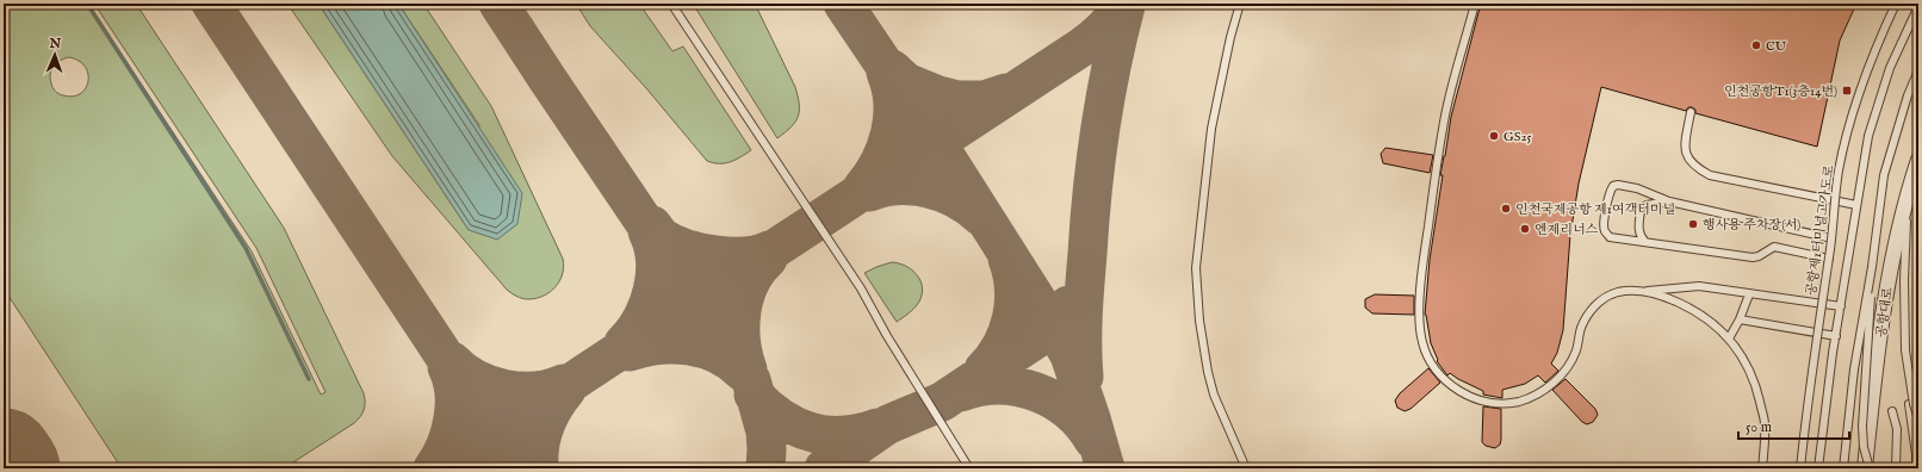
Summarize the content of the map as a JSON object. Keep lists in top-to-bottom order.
{
  "streets": {
    "street": ["공항대로"],
    "lane": ["공항제1터미널고가도로"]
  },
  "places": {
    "other": [
      "CU",
      "GS25",
      "인천국제공항 제1여객터미널",
      "행사용 주차장(서)",
      "엔제리너스"
    ],
    "transit": ["인천공항T1(3층14번)"]
  },
  "scale_bar": "50 m",
  "north": "top"
}
